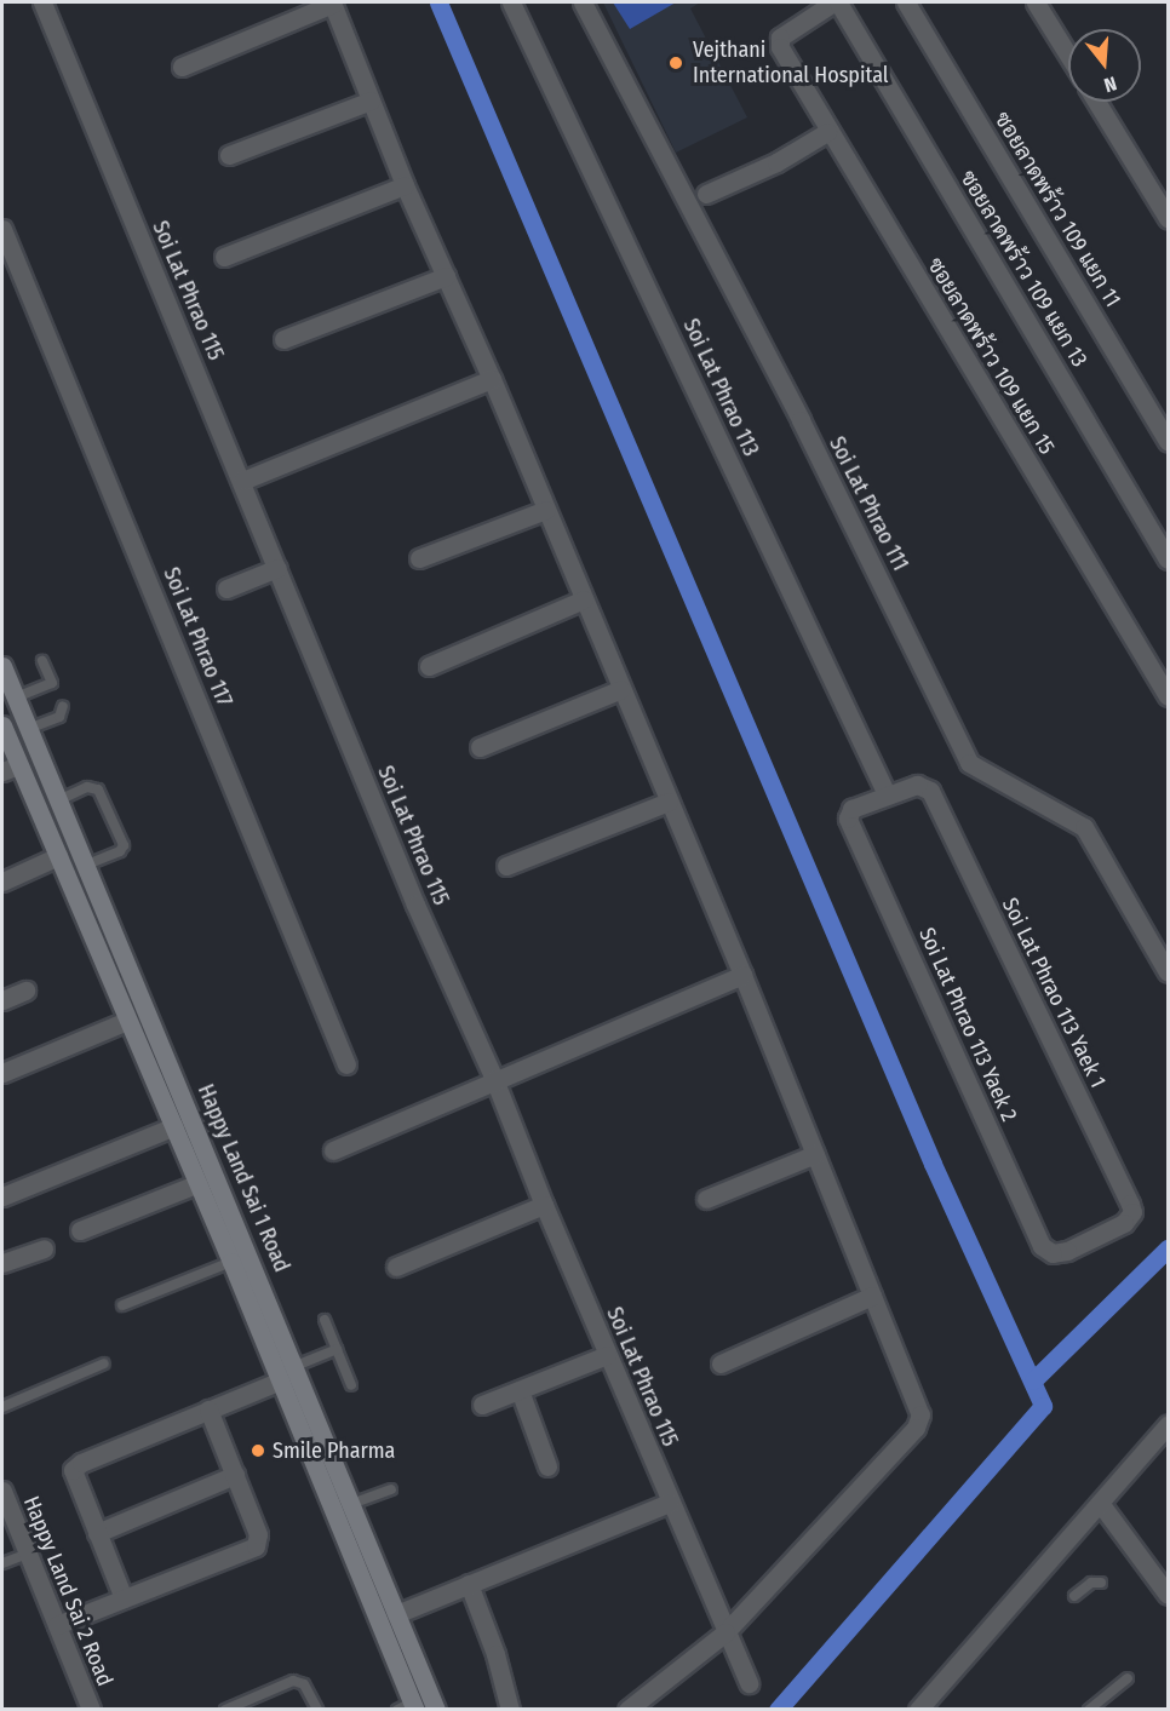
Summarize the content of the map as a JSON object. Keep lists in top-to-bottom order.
{
  "streets": {
    "street": [
      "ซอยลาดพร้าว 109 แยก 11",
      "ซอยลาดพร้าว 109 แยก 13",
      "Soi Lat Phrao 115",
      "ซอยลาดพร้าว 109 แยก 15",
      "Soi Lat Phrao 113",
      "Soi Lat Phrao 111",
      "Soi Lat Phrao 117",
      "Soi Lat Phrao 113 Yaek 1",
      "Soi Lat Phrao 113 Yaek 2",
      "Happy Land Sai 1 Road",
      "Happy Land Sai 2 Road"
    ]
  },
  "crossings": [
    ["ซอยลาดพร้าว 109 แยก 13", "ซอยลาดพร้าว 109 แยก 15"],
    ["Soi Lat Phrao 113", "Soi Lat Phrao 113 Yaek 1"],
    ["Soi Lat Phrao 113", "Soi Lat Phrao 113 Yaek 2"],
    ["Soi Lat Phrao 113 Yaek 1", "Soi Lat Phrao 113 Yaek 2"]
  ],
  "places": ["Vejthani International Hospital", "Smile Pharma"],
  "north": "bottom"
}
